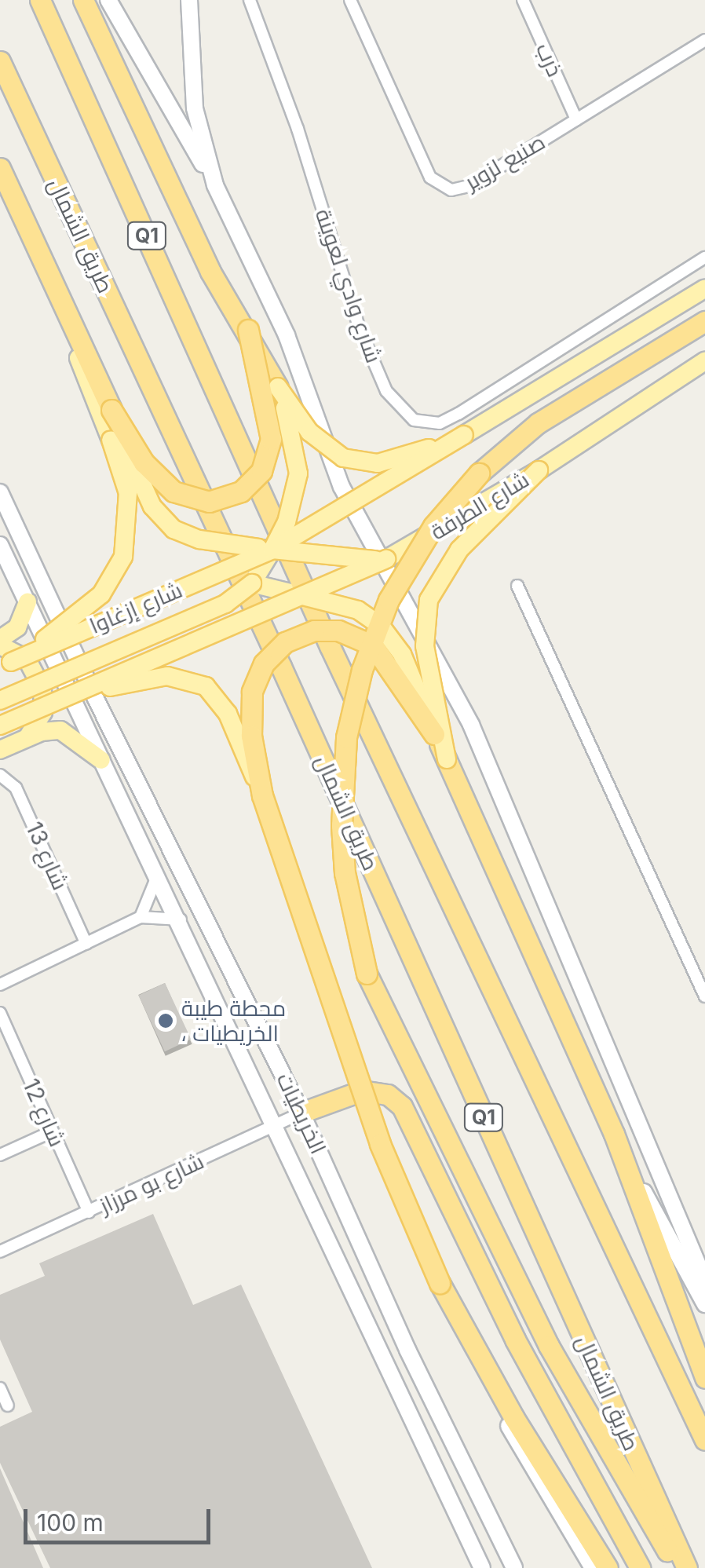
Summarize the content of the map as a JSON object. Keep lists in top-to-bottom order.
{
  "streets": {
    "highway": ["طريق الشمال", "Q1"],
    "main road": ["شارع الطرفة", "شارع إزغاوا", "الخريطيات"],
    "street": [
      "ذرب",
      "صنيع لزوير",
      "شارع وادي لعوينة",
      "شارع 13",
      "شارع 12",
      "شارع بو مرزاز"
    ]
  },
  "crossings": [
    ["ذرب", "صنيع لزوير"],
    ["شارع 12", "شارع بو مرزاز"],
    ["الخريطيات", "شارع بو مرزاز"]
  ],
  "places": ["محطة طيبة ، الخريطيات"],
  "scale_bar": "100 m"
}
